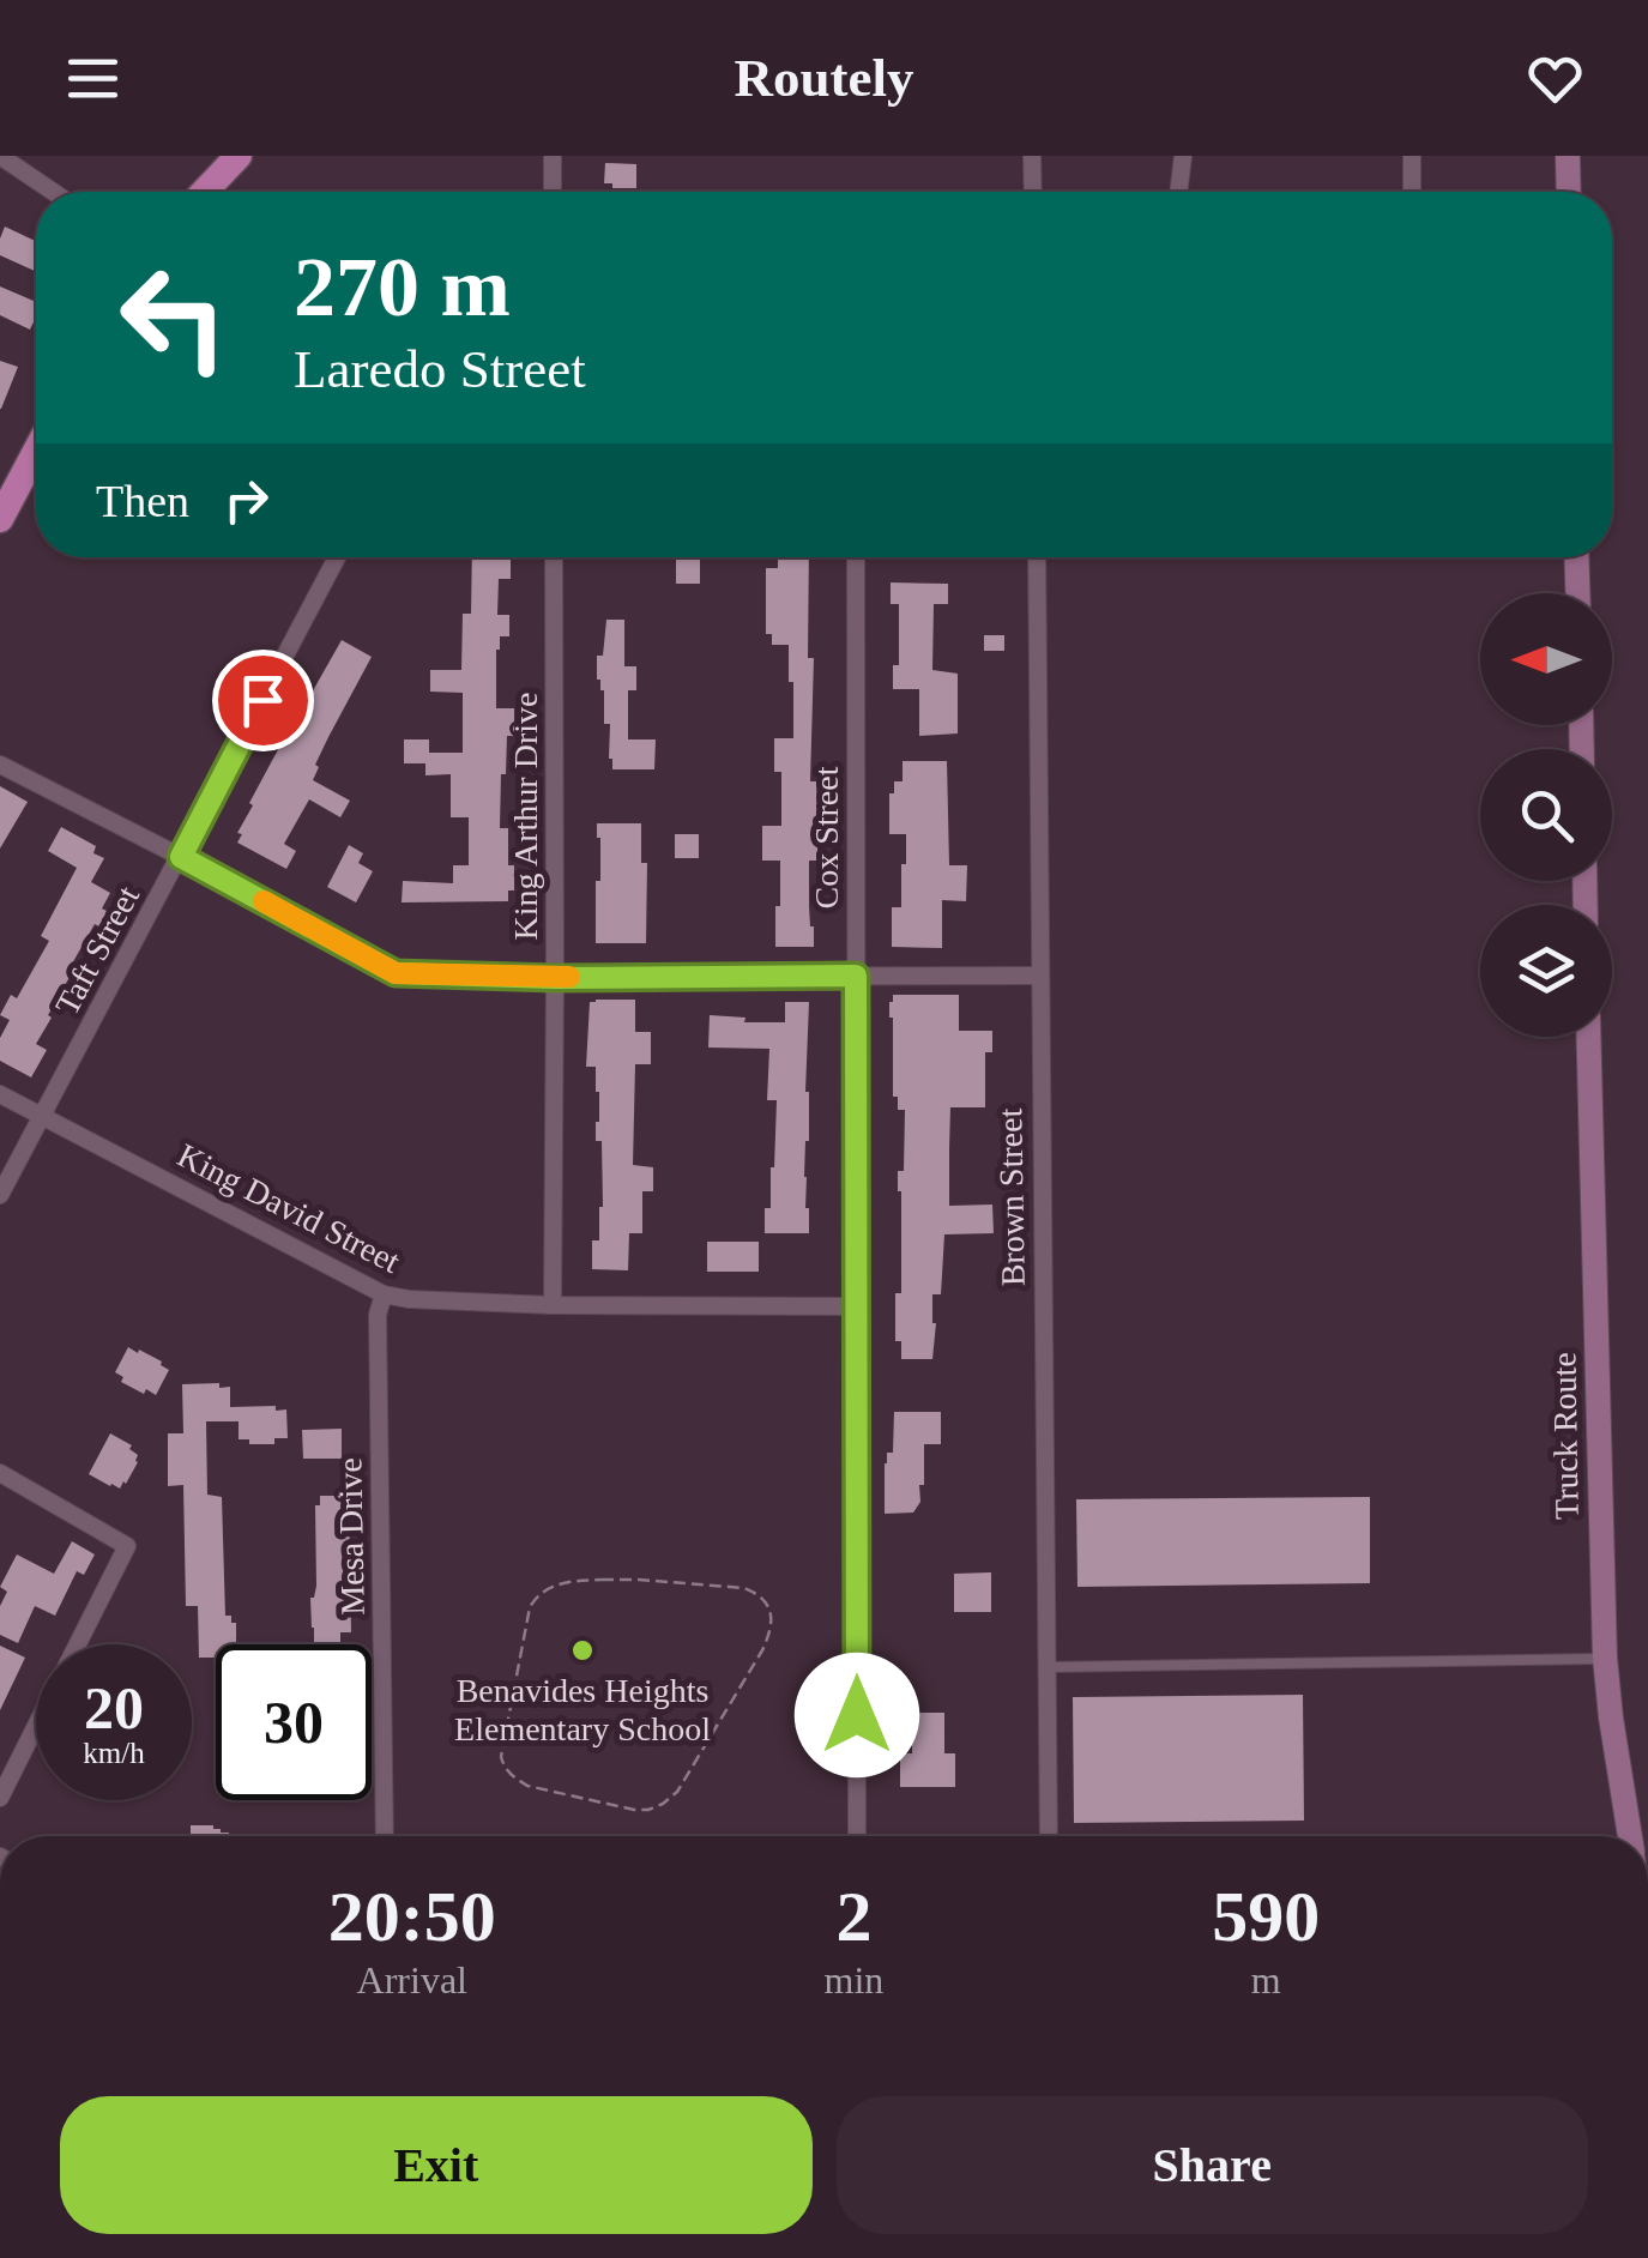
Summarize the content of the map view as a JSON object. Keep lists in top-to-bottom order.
{
  "streets": {
    "street": [
      "King Arthur Drive",
      "Cox Street",
      "Taft Street",
      "Brown Street",
      "King David Street",
      "Truck Route",
      "Mesa Drive"
    ]
  },
  "crossings": [
    ["King Arthur Drive", "King David Street"],
    ["Cox Street", "King David Street"],
    ["Taft Street", "King David Street"],
    ["King David Street", "Mesa Drive"]
  ],
  "places": ["Benavides Heights Elementary School"],
  "north": "left",
  "page": {
    "header": "Routely",
    "turn": ["270 m", "Laredo Street"],
    "then": "Then",
    "speed": "20 km/h",
    "limit": "30",
    "eta": [
      "20:50",
      "Arrival",
      "2",
      "min",
      "590",
      "m"
    ],
    "buttons": ["Exit", "Share"]
  }
}
